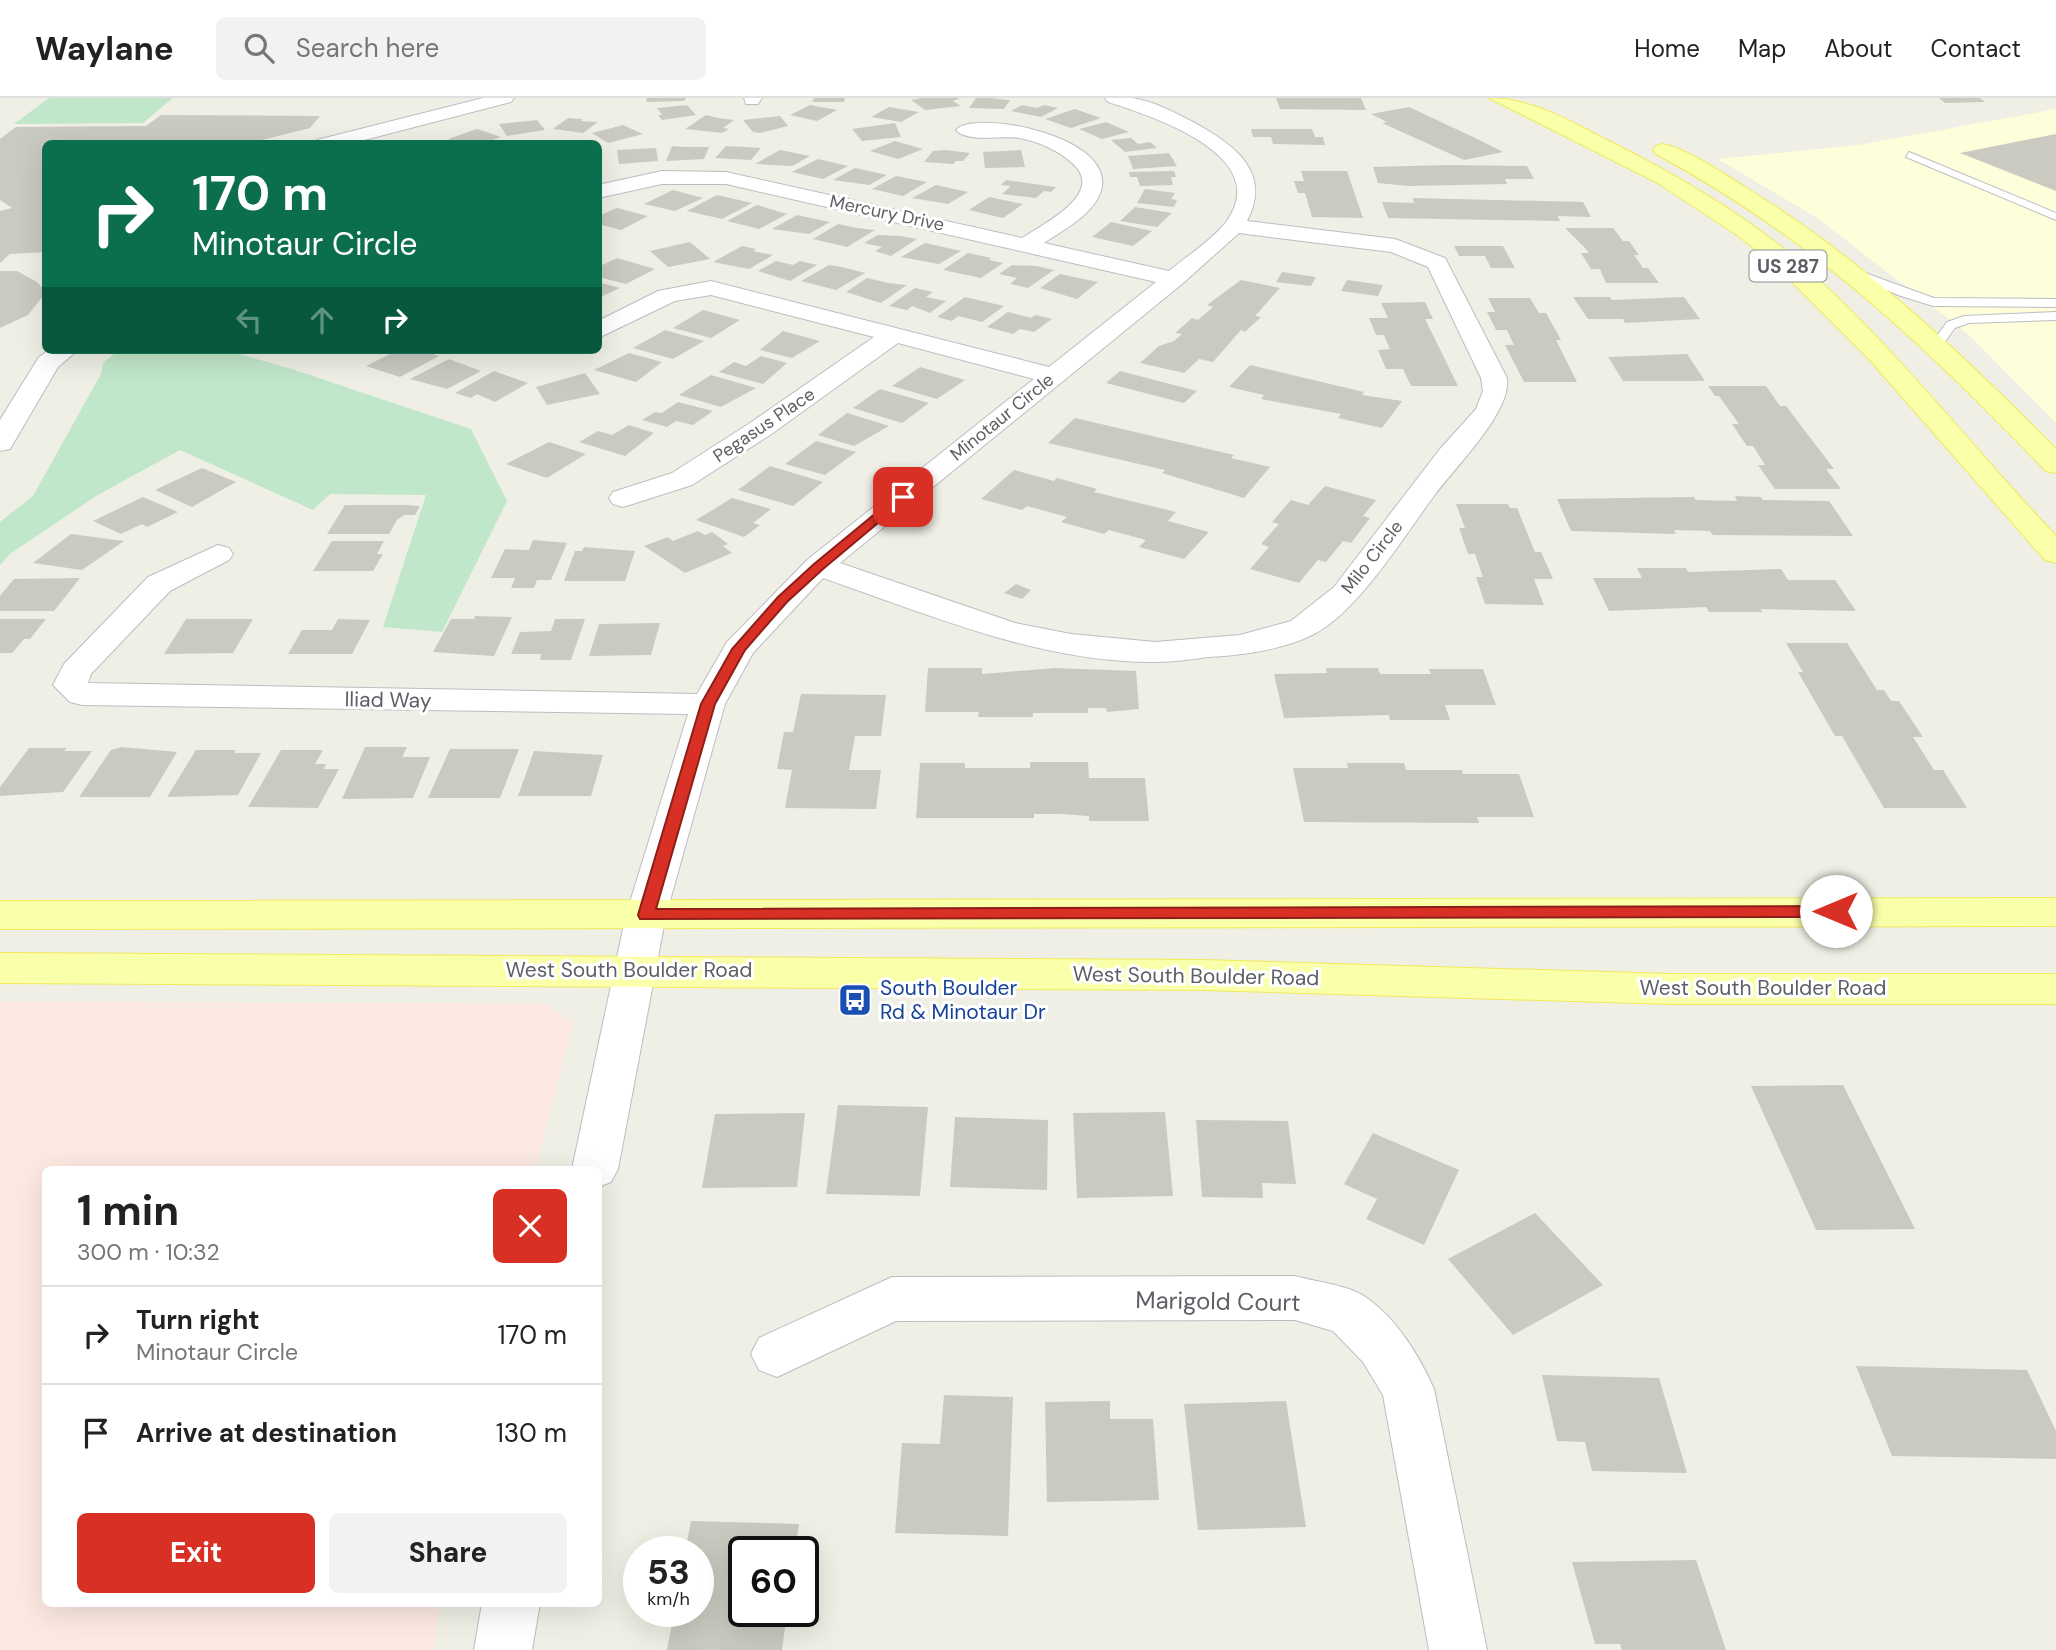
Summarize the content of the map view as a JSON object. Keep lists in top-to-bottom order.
{
  "streets": {
    "main road": ["US 287", "West South Boulder Road"],
    "street": [
      "Mercury Drive",
      "Minotaur Circle",
      "Pegasus Place",
      "Milo Circle",
      "Iliad Way",
      "Marigold Court"
    ]
  },
  "crossings": [
    ["Mercury Drive", "Minotaur Circle"],
    ["Minotaur Circle", "Milo Circle"],
    ["Minotaur Circle", "Iliad Way"],
    ["Minotaur Circle", "West South Boulder Road"]
  ],
  "places": {
    "bus stop": ["South Boulder Rd & Minotaur Dr"]
  },
  "page": {
    "header": "Waylane",
    "search": "Search here",
    "nav": [
      "Home",
      "Map",
      "About",
      "Contact"
    ],
    "turn": ["170 m", "Minotaur Circle"],
    "heading": ["1 min", "300 m · 10:32"],
    "list": [
      {
        "name": "Turn right",
        "note": "Minotaur Circle",
        "value": "170 m"
      },
      {
        "name": "Arrive at destination",
        "value": "130 m"
      }
    ],
    "buttons": ["Exit", "Share"],
    "speed": "53 km/h",
    "limit": "60"
  }
}
